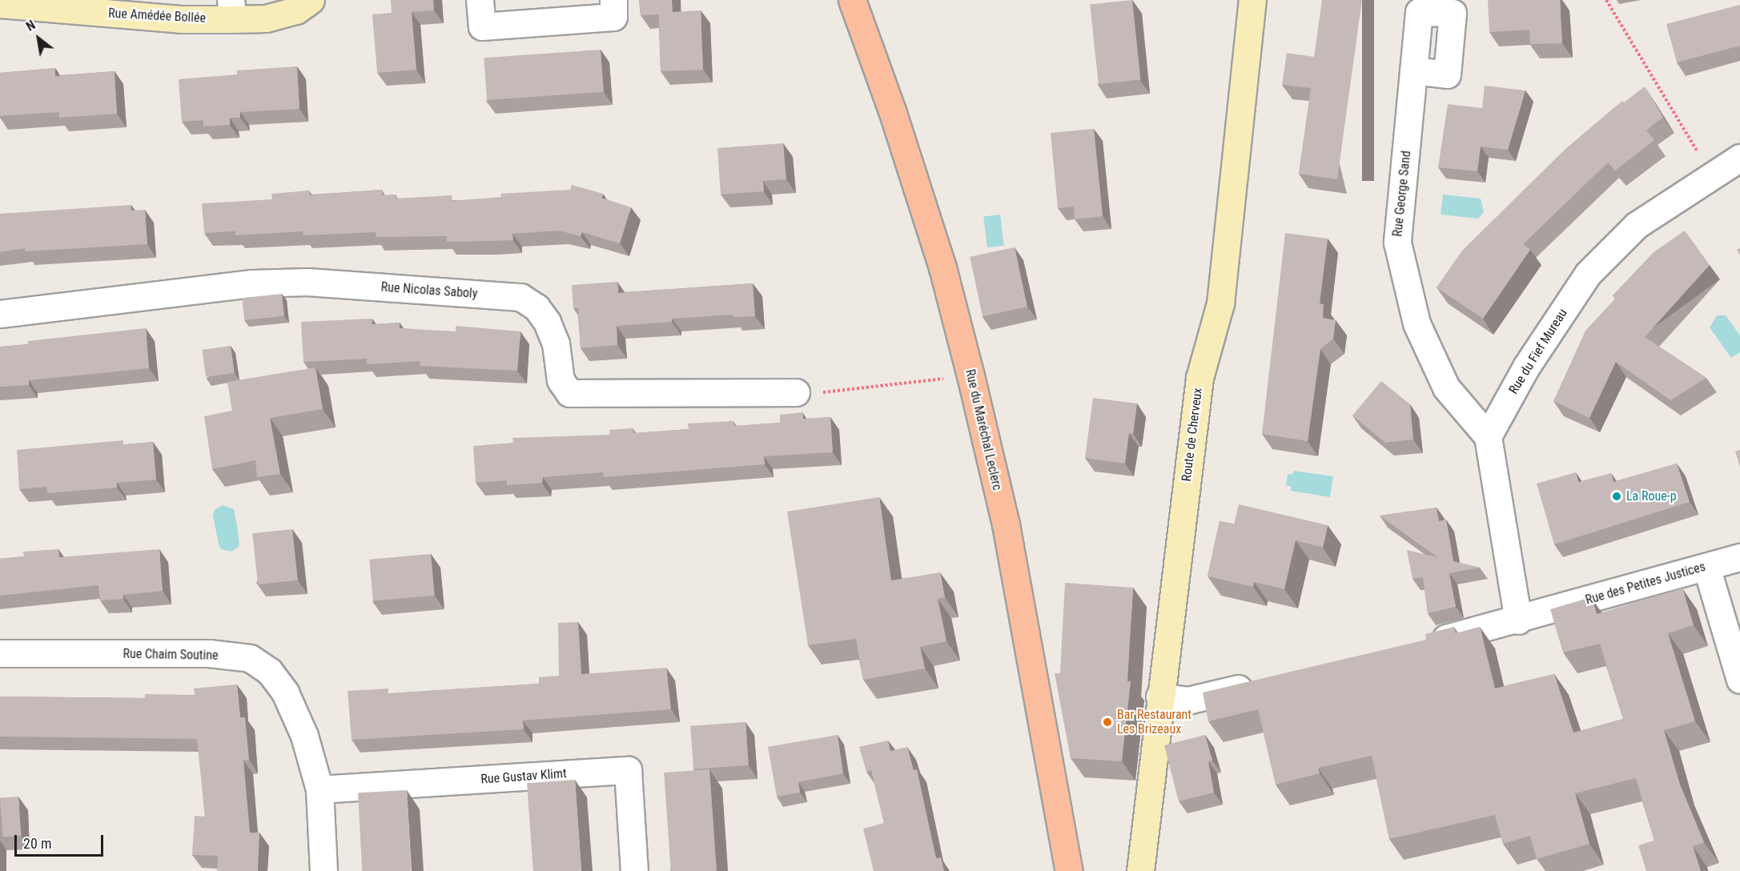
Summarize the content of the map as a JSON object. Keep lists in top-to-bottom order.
{
  "streets": {
    "main road": ["Rue Amédée Bollée", "Rue du Maréchal Leclerc", "Route de Cherveux"],
    "street": [
      "Rue George Sand",
      "Rue Nicolas Saboly",
      "Rue du Fief Mureau",
      "Rue des Petites Justices",
      "Rue Chaim Soutine",
      "Rue Gustav Klimt"
    ]
  },
  "crossings": [
    ["Rue George Sand", "Rue du Fief Mureau"],
    ["Rue Chaim Soutine", "Rue Gustav Klimt"]
  ],
  "places": ["La Roue-p", "Bar Restaurant Les Brizeaux"],
  "scale_bar": "20 m",
  "north": "top left"
}
